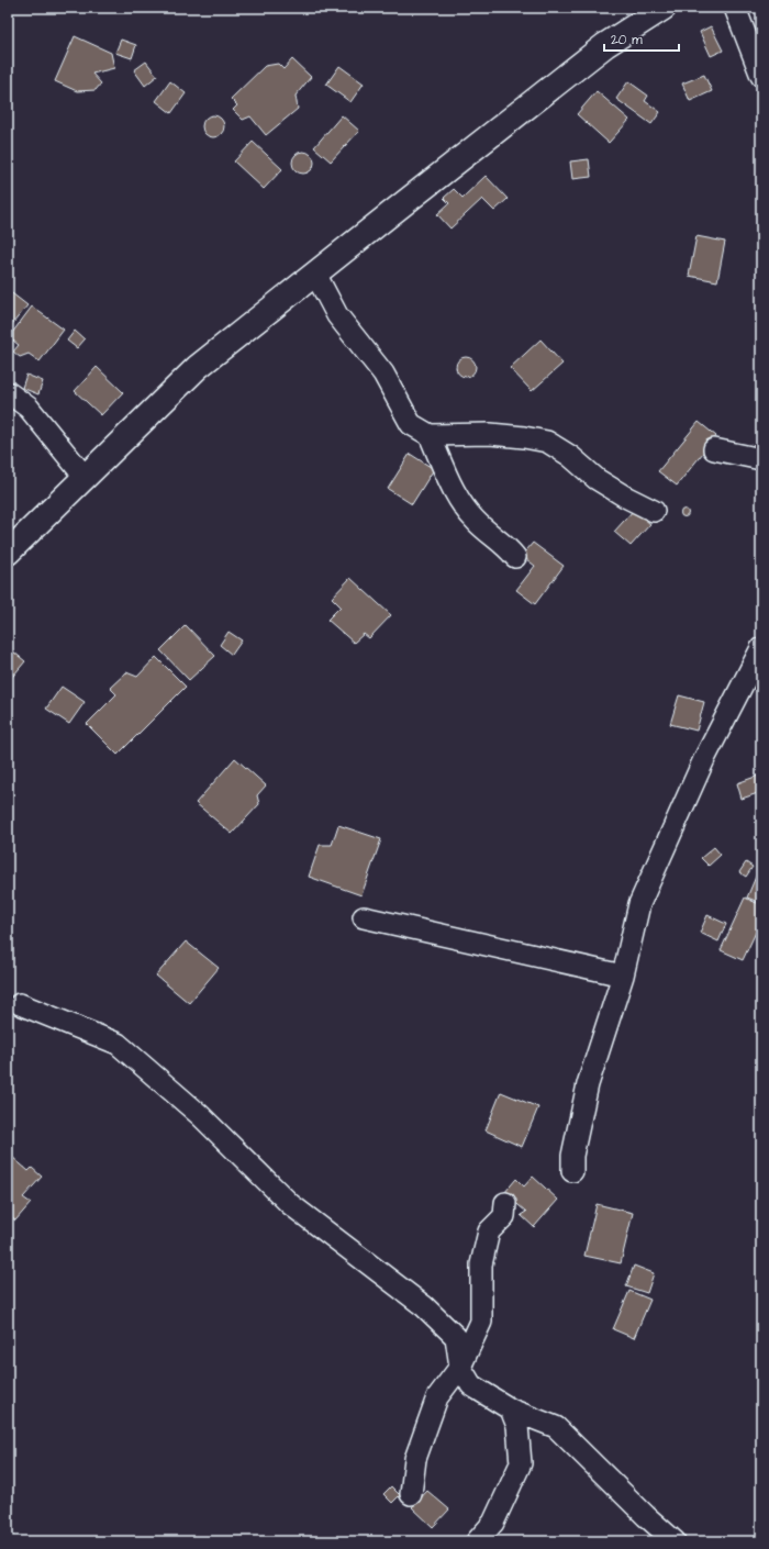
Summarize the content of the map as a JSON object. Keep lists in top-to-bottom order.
{
  "scale_bar": "20 m"
}
